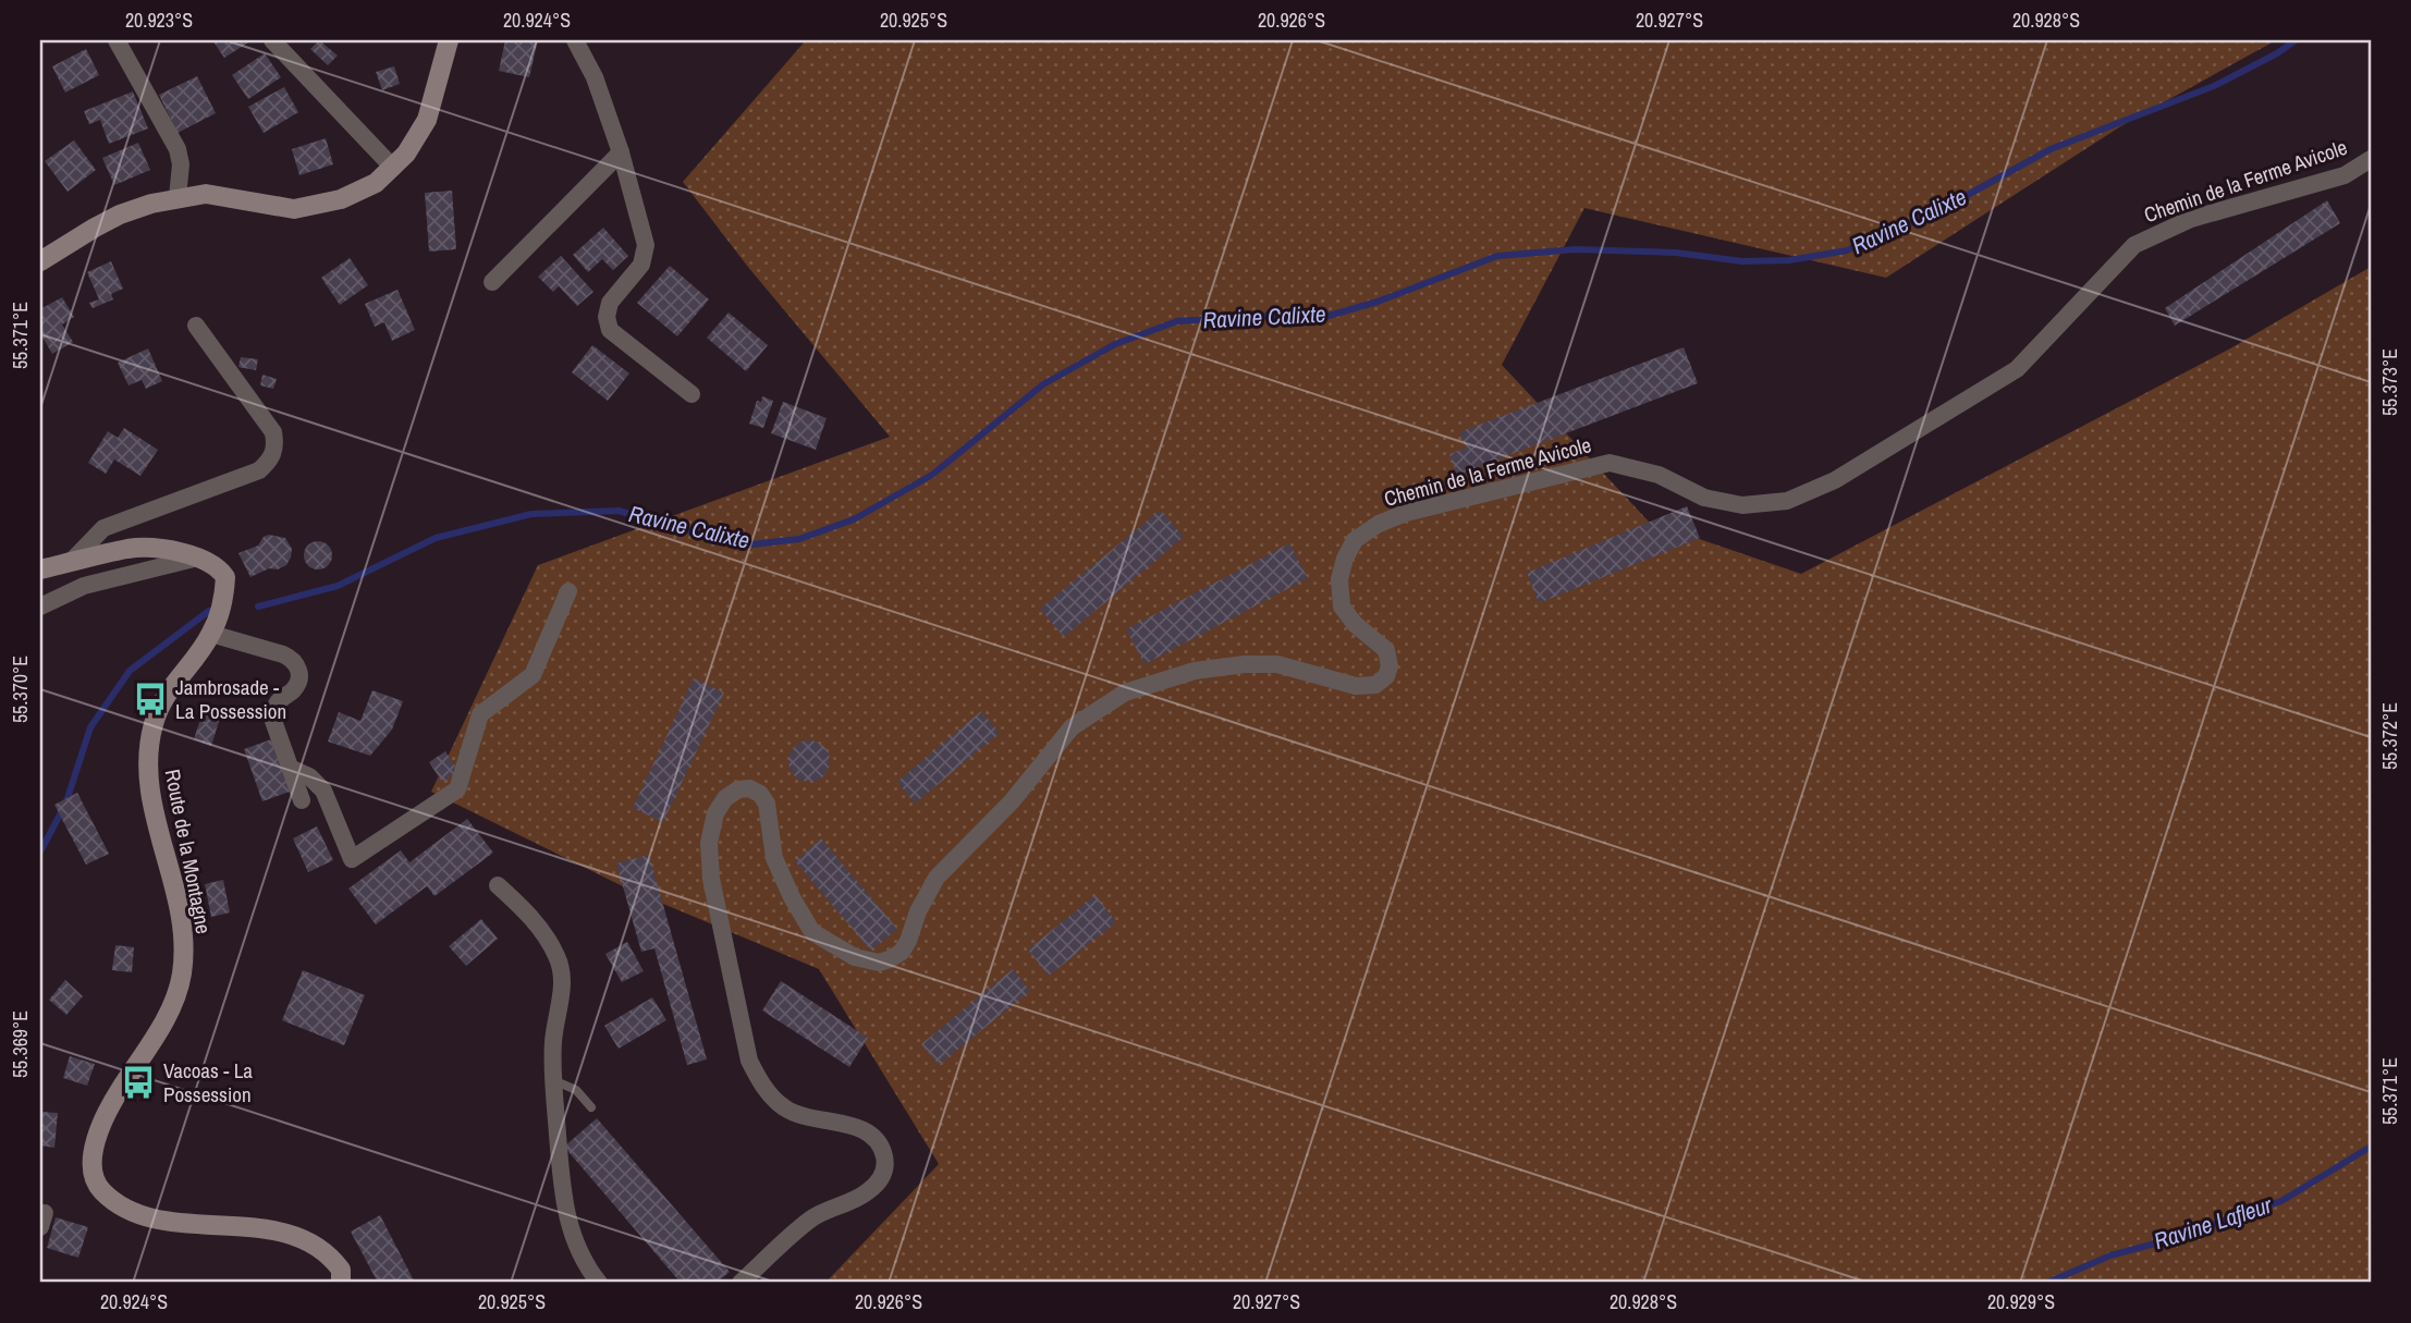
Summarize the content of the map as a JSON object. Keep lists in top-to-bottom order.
{
  "streets": {
    "main road": ["Route de la Montagne"],
    "street": ["Chemin de la Ferme Avicole"]
  },
  "water": ["Ravine Calixte", "Ravine Lafleur"],
  "places": {
    "bus stop": ["Jambrosade - La Possession", "Vacoas - La Possession"]
  },
  "coordinates": [
    "20.923°S",
    "20.924°S",
    "20.925°S",
    "20.926°S",
    "20.927°S",
    "20.928°S",
    "55.371°E",
    "55.373°E",
    "55.370°E",
    "55.372°E",
    "55.369°E",
    "20.929°S"
  ]
}
